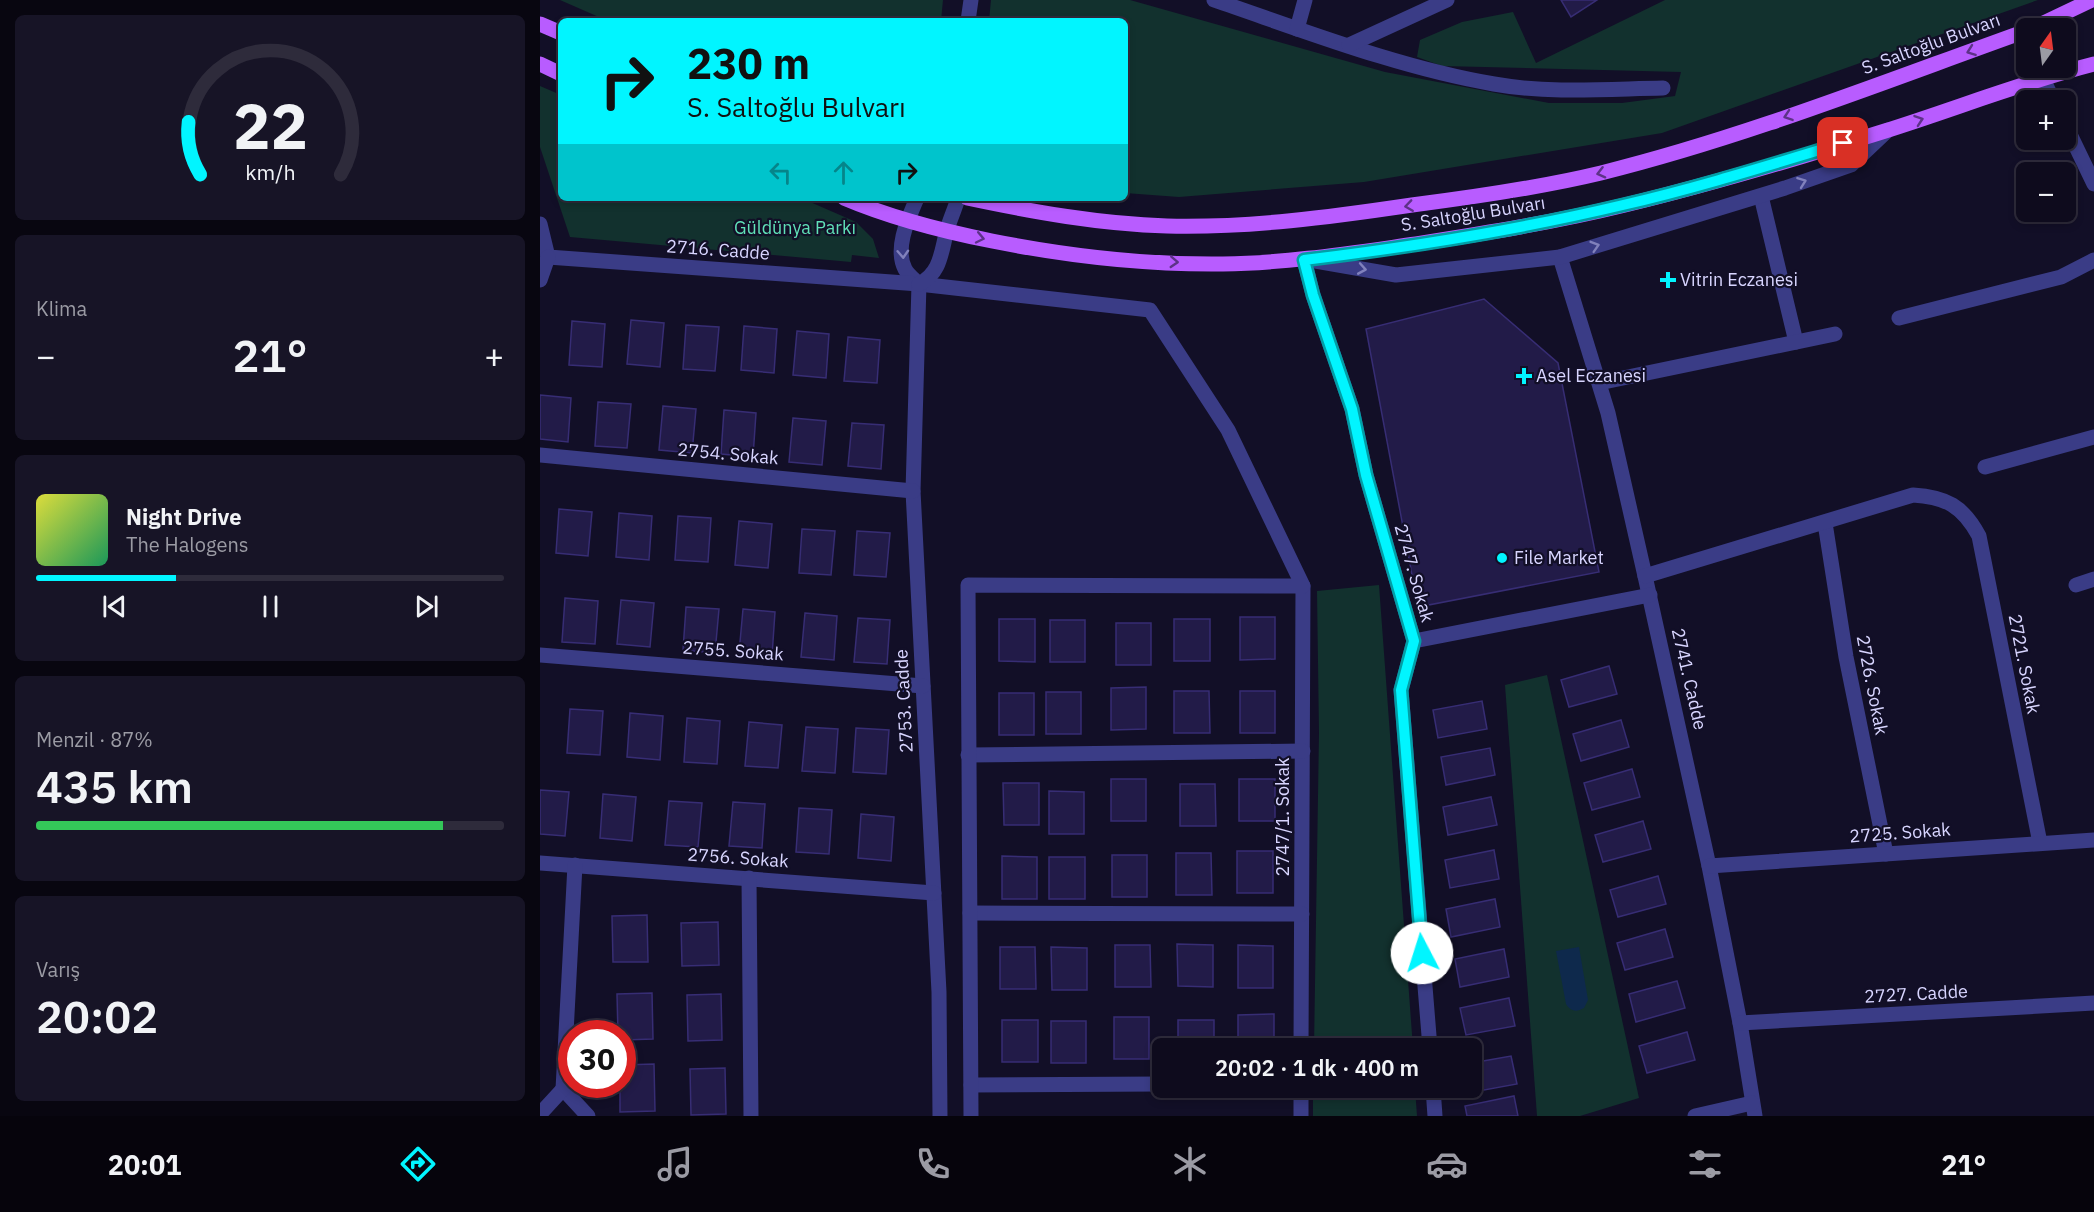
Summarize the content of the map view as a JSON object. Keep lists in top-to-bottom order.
{
  "streets": {
    "main road": ["S. Saltoğlu Bulvarı"],
    "street": [
      "2716. Cadde",
      "2754. Sokak",
      "2747. Sokak",
      "2755. Sokak",
      "2721. Sokak",
      "2741. Cadde",
      "2726. Sokak",
      "2753. Cadde",
      "2747/1. Sokak",
      "2725. Sokak",
      "2756. Sokak",
      "2727. Cadde"
    ]
  },
  "crossings": [
    ["S. Saltoğlu Bulvarı", "2747. Sokak"],
    ["2716. Cadde", "2753. Cadde"],
    ["2716. Cadde", "2747/1. Sokak"],
    ["2754. Sokak", "2753. Cadde"],
    ["2755. Sokak", "2753. Cadde"],
    ["2721. Sokak", "2726. Sokak"],
    ["2721. Sokak", "2725. Sokak"],
    ["2741. Cadde", "2725. Sokak"],
    ["2741. Cadde", "2727. Cadde"],
    ["2726. Sokak", "2725. Sokak"],
    ["2753. Cadde", "2756. Sokak"]
  ],
  "parks": ["Güldünya Parkı"],
  "places": {
    "health": ["Vitrin Eczanesi", "Asel Eczanesi"],
    "other": ["File Market"]
  },
  "north": "top",
  "page": {
    "map_buttons": ["+", "−"],
    "turn": ["230 m", "S. Saltoğlu Bulvarı"],
    "tile": [
      "Klima",
      ["Menzil · 87%", "435 km"],
      ["Varış", "20:02"]
    ],
    "heat": ["−", "21°", "+"],
    "song": ["Night Drive", "The Halogens"],
    "limit": "30",
    "trip": "20:02 · 1 dk · 400 m",
    "tabs": ["20:01", "21°"],
    "gauge": ["22", "km/h"]
  }
}
